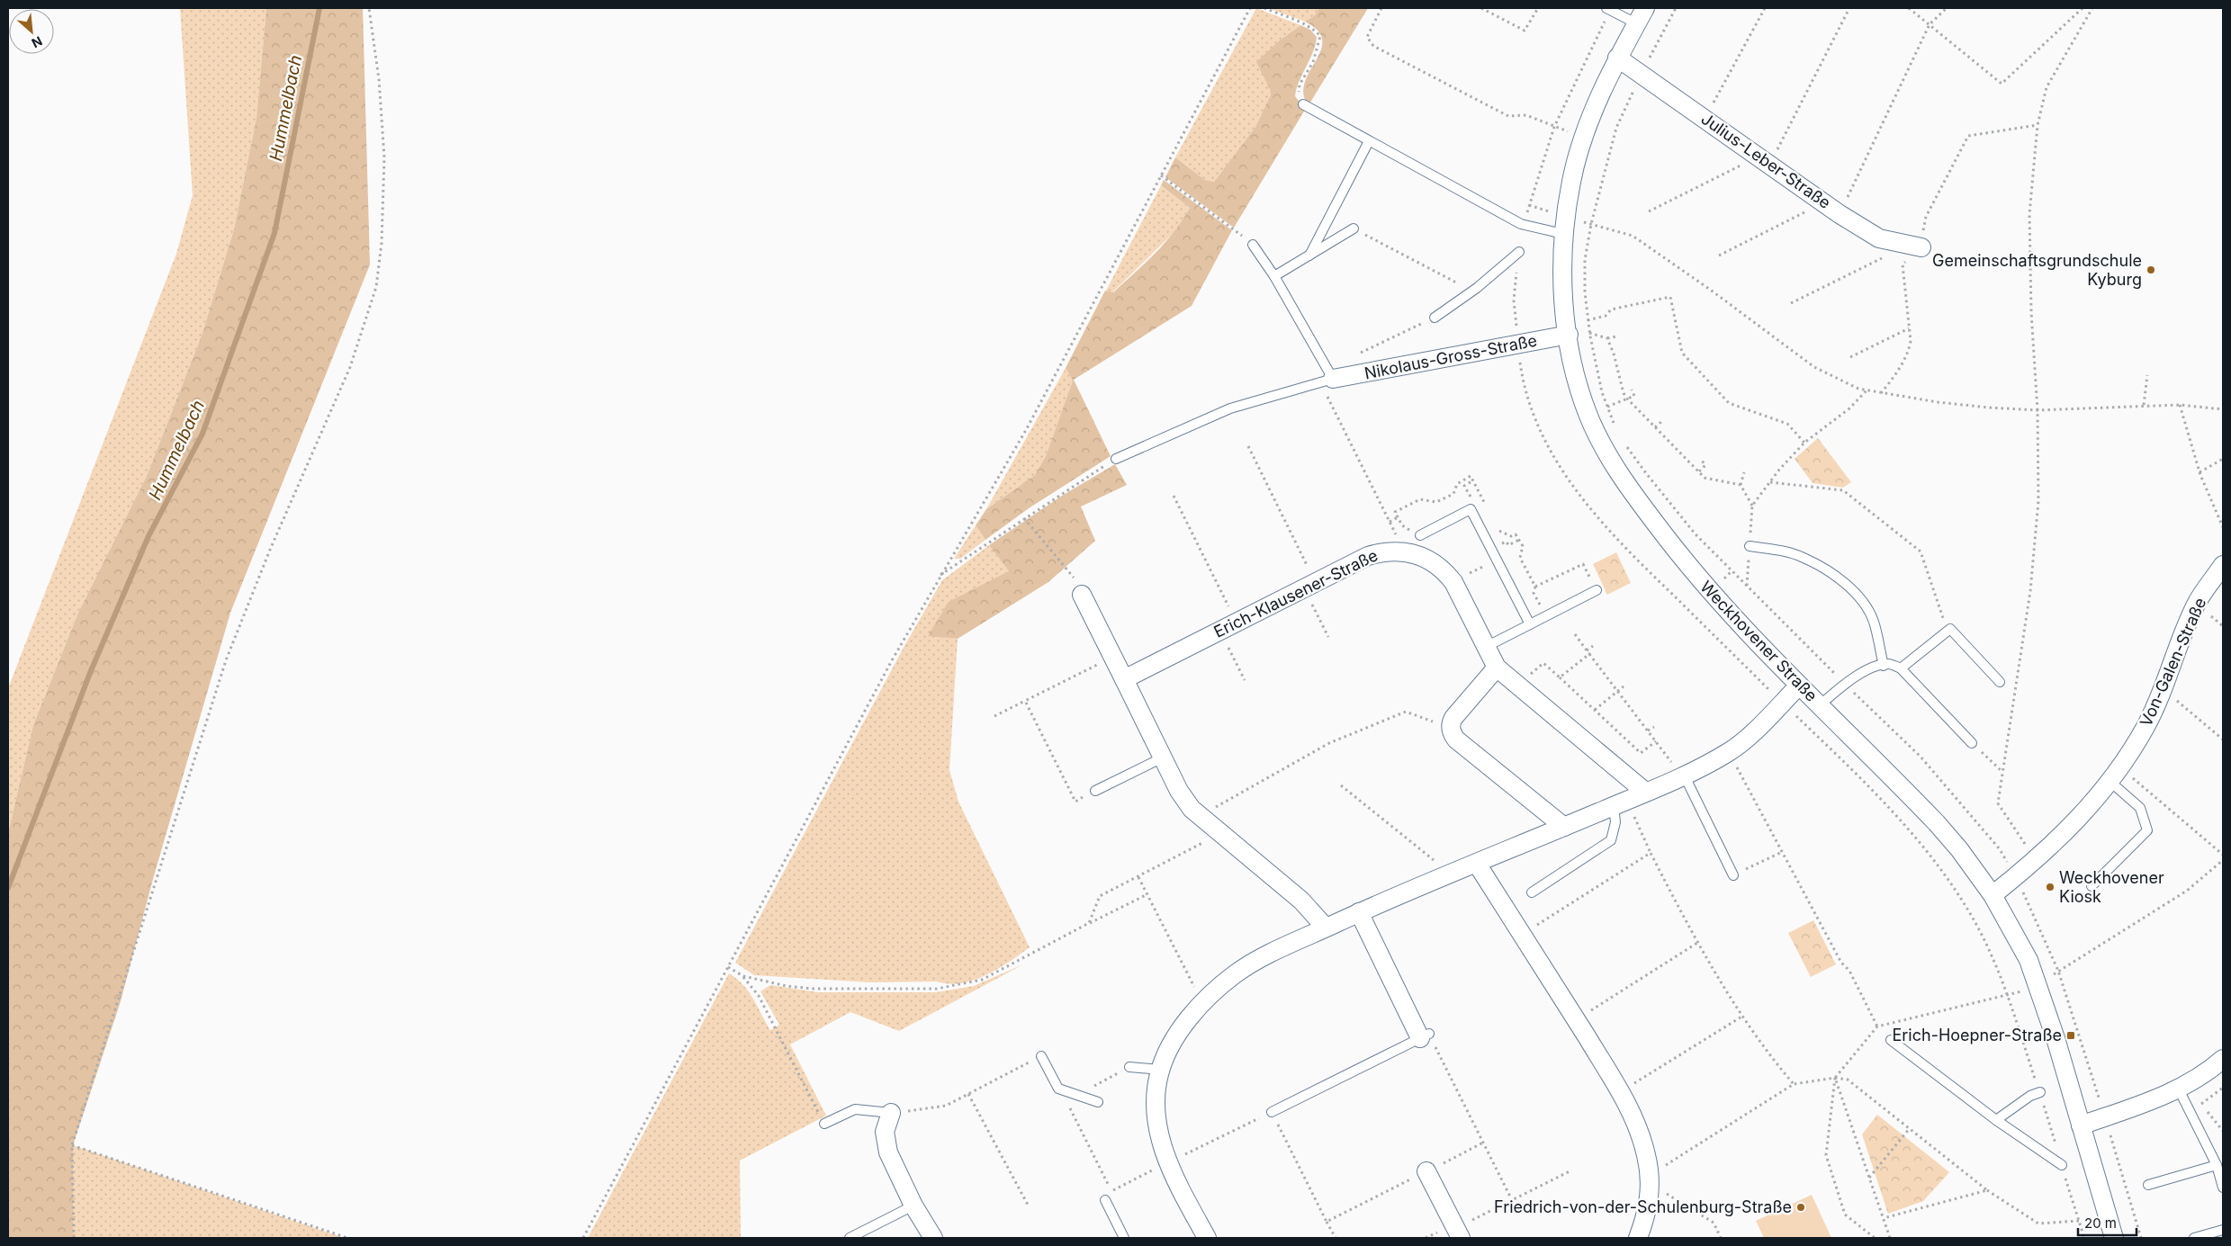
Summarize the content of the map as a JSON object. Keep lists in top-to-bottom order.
{
  "streets": {
    "street": [
      "Julius-Leber-Straße",
      "Nikolaus-Gross-Straße",
      "Erich-Klausener-Straße",
      "Weckhovener Straße",
      "Von-Galen-Straße"
    ]
  },
  "crossings": [
    ["Julius-Leber-Straße", "Weckhovener Straße"],
    ["Nikolaus-Gross-Straße", "Weckhovener Straße"],
    ["Weckhovener Straße", "Von-Galen-Straße"]
  ],
  "water": ["Hummelbach"],
  "places": {
    "other": ["Gemeinschaftsgrundschule Kyburg", "Weckhovener Kiosk", "Friedrich-von-der-Schulenburg-Straße"],
    "transit": ["Erich-Hoepner-Straße"]
  },
  "scale_bar": "20 m",
  "north": "bottom right"
}
